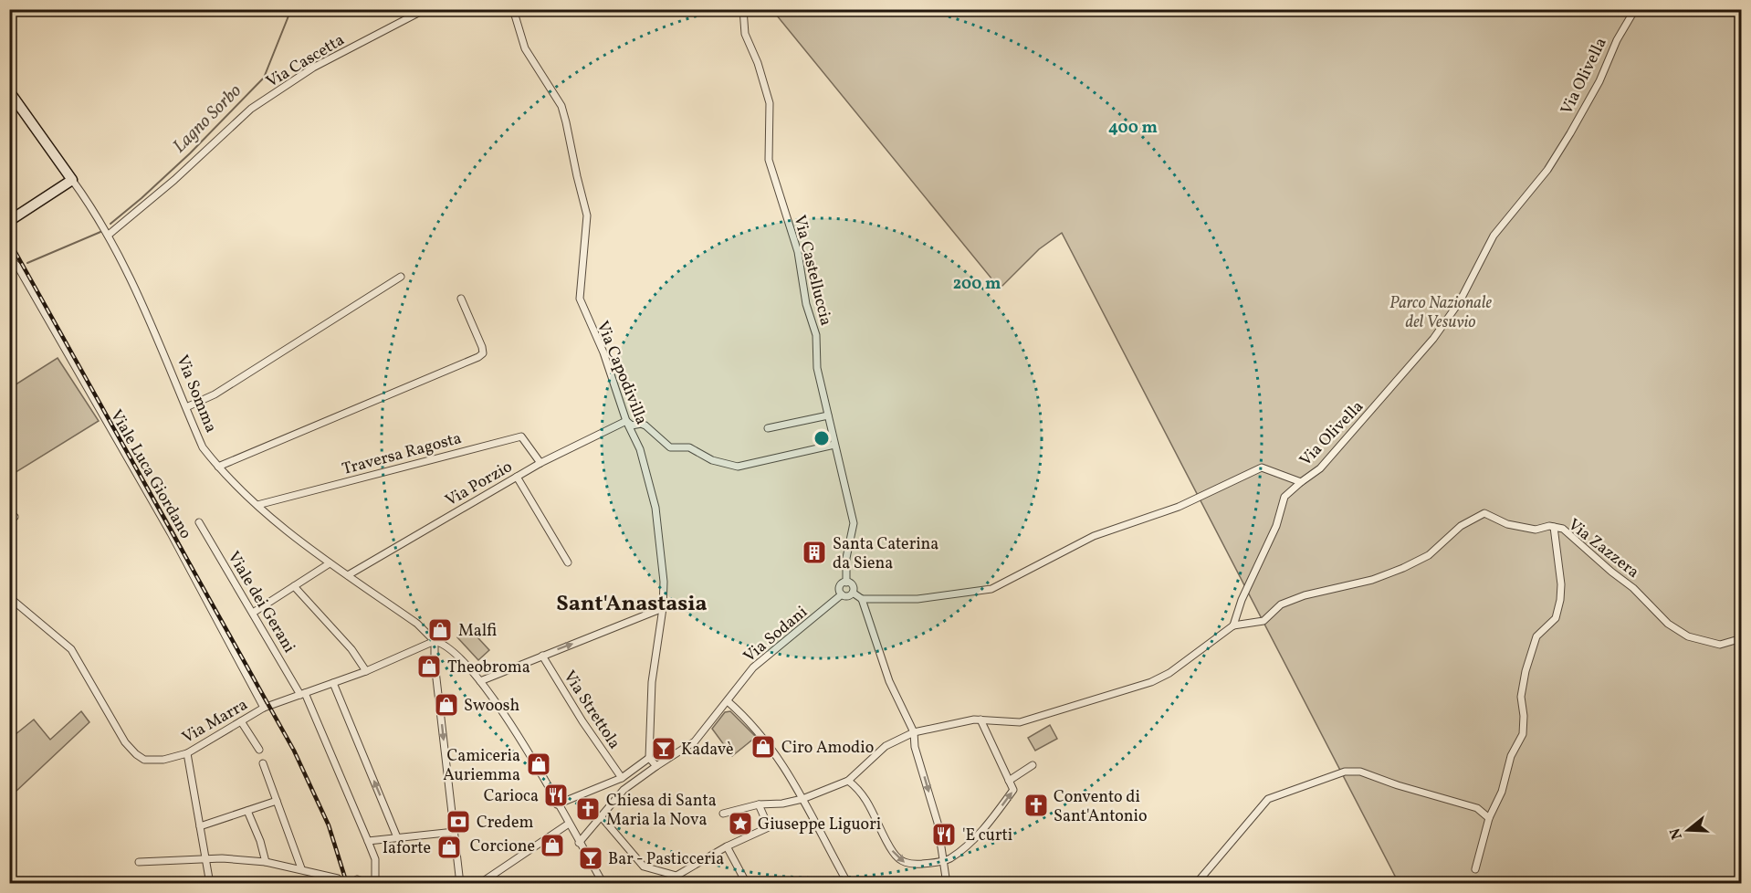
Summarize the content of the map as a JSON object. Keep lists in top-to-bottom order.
{
  "streets": {
    "main road": ["Via Somma"],
    "street": [
      "Via Cascetta",
      "Via Olivella",
      "Via Castelluccia",
      "Via Capodivilla",
      "Traversa Ragosta",
      "Viale Luca Giordano",
      "Via Porzio",
      "Via Zazzera",
      "Viale dei Gerani",
      "Via Sodani",
      "Via Strettola",
      "Via Marra"
    ]
  },
  "crossings": [
    ["Via Cascetta", "Via Somma"],
    ["Via Castelluccia", "Via Sodani"],
    ["Via Capodivilla", "Via Porzio"],
    ["Via Somma", "Traversa Ragosta"],
    ["Via Somma", "Via Porzio"],
    ["Via Somma", "Via Sodani"],
    ["Via Somma", "Via Marra"],
    ["Traversa Ragosta", "Via Porzio"],
    ["Viale Luca Giordano", "Via Marra"],
    ["Viale dei Gerani", "Via Marra"]
  ],
  "districts": ["Sant'Anastasia"],
  "water": ["Lagno Sorbo"],
  "parks": ["Parco Nazionale del Vesuvio"],
  "places": {
    "building": ["Santa Caterina da Siena"],
    "shop": [
      "Malfi",
      "Theobroma",
      "Swoosh",
      "Ciro Amodio",
      "Camiceria Auriemma",
      "Corcione",
      "Iaforte"
    ],
    "bar": ["Kadavè", "Bar - Pasticceria"],
    "restaurant": ["Carioca", "'E curti"],
    "church": ["Convento di Sant'Antonio", "Chiesa di Santa Maria la Nova"],
    "bank": ["Credem"],
    "place": ["Giuseppe Liguori"]
  },
  "north": "left",
  "rings": ["400 m", "200 m"]
}
